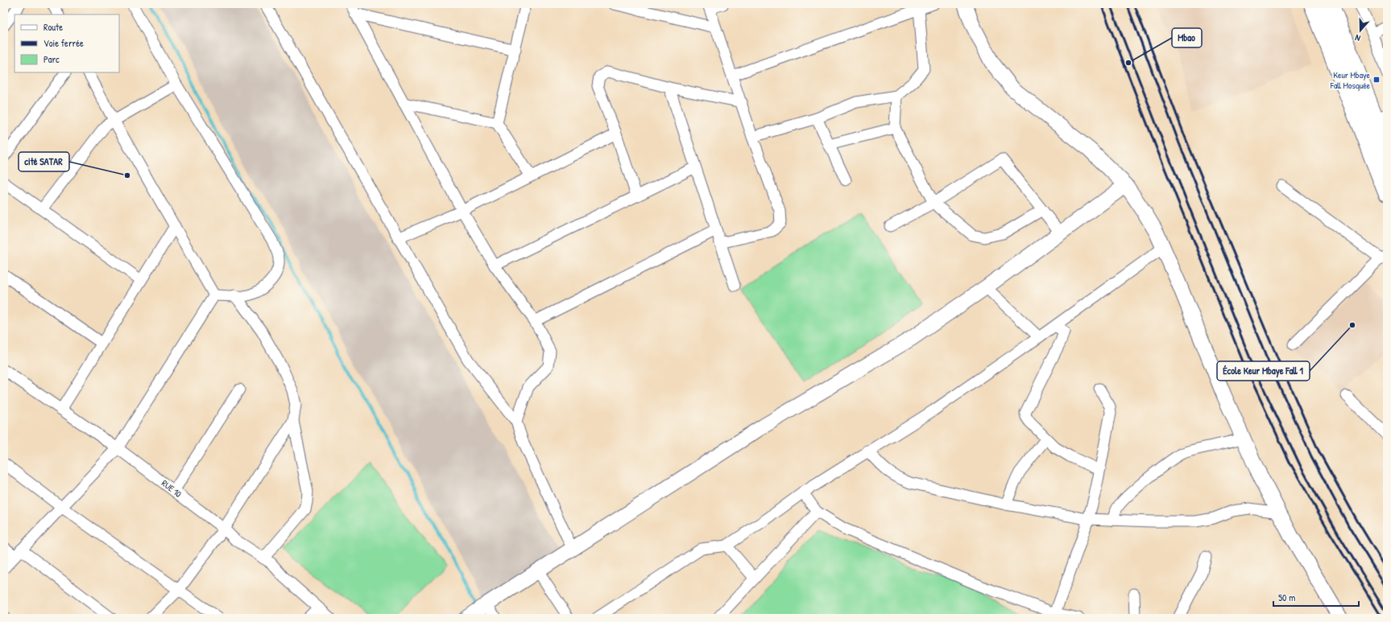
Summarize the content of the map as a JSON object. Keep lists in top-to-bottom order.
{
  "streets": {
    "street": ["RUE 10"]
  },
  "places": {
    "other": ["Mbao", "cité SATAR", "École Keur Mbaye Fall 1"],
    "transit": ["Keur Mbaye Fall Mosquée"]
  },
  "legend": ["Route", "Voie ferrée", "Parc"],
  "scale_bar": "50 m",
  "north": "bottom"
}
